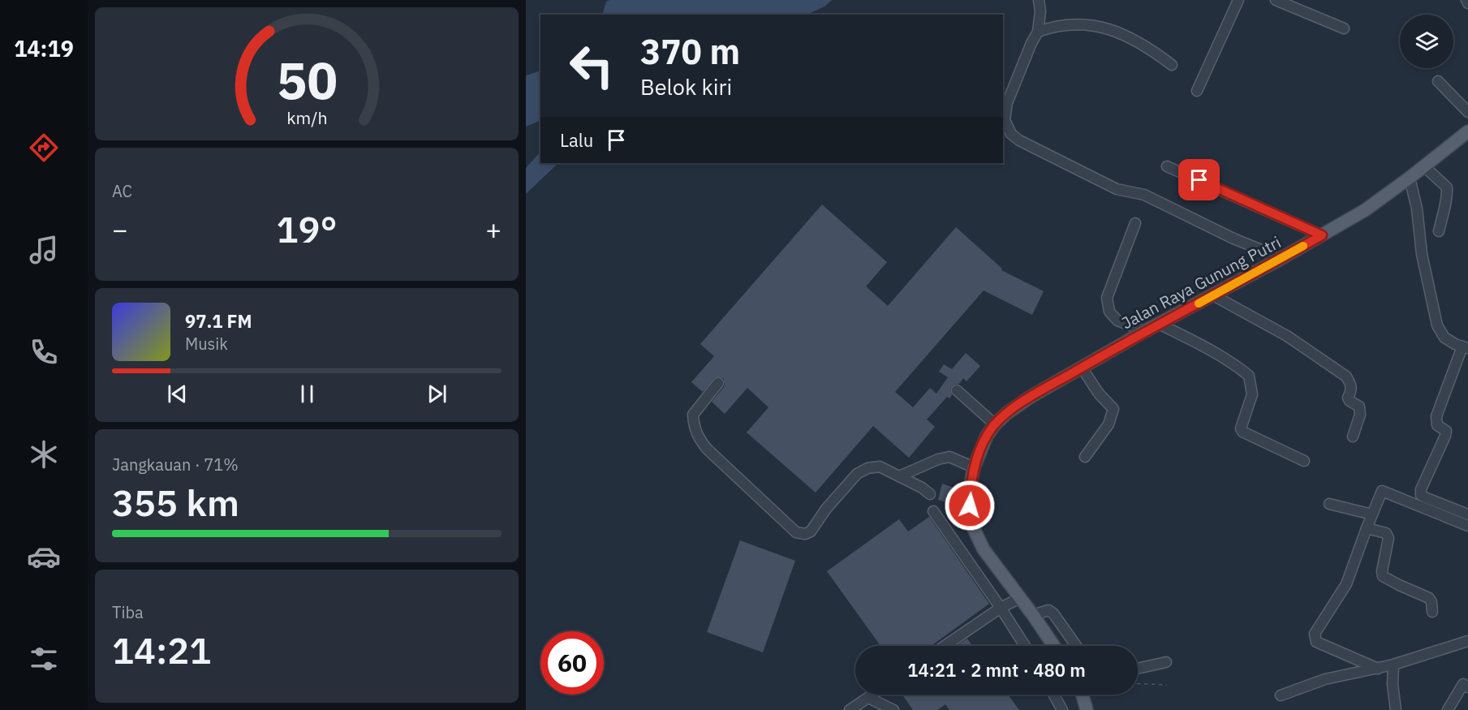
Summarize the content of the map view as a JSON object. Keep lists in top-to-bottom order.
{
  "streets": {
    "main road": ["Jalan Raya Gunung Putri"]
  },
  "page": {
    "tabs": "14:19",
    "turn": ["370 m", "Belok kiri"],
    "then": "Lalu",
    "tile": [
      "AC",
      ["Jangkauan · 71%", "355 km"],
      ["Tiba", "14:21"]
    ],
    "heat": ["−", "19°", "+"],
    "song": ["97.1 FM", "Musik"],
    "limit": "60",
    "trip": "14:21 · 2 mnt · 480 m",
    "gauge": ["50", "km/h"]
  }
}
